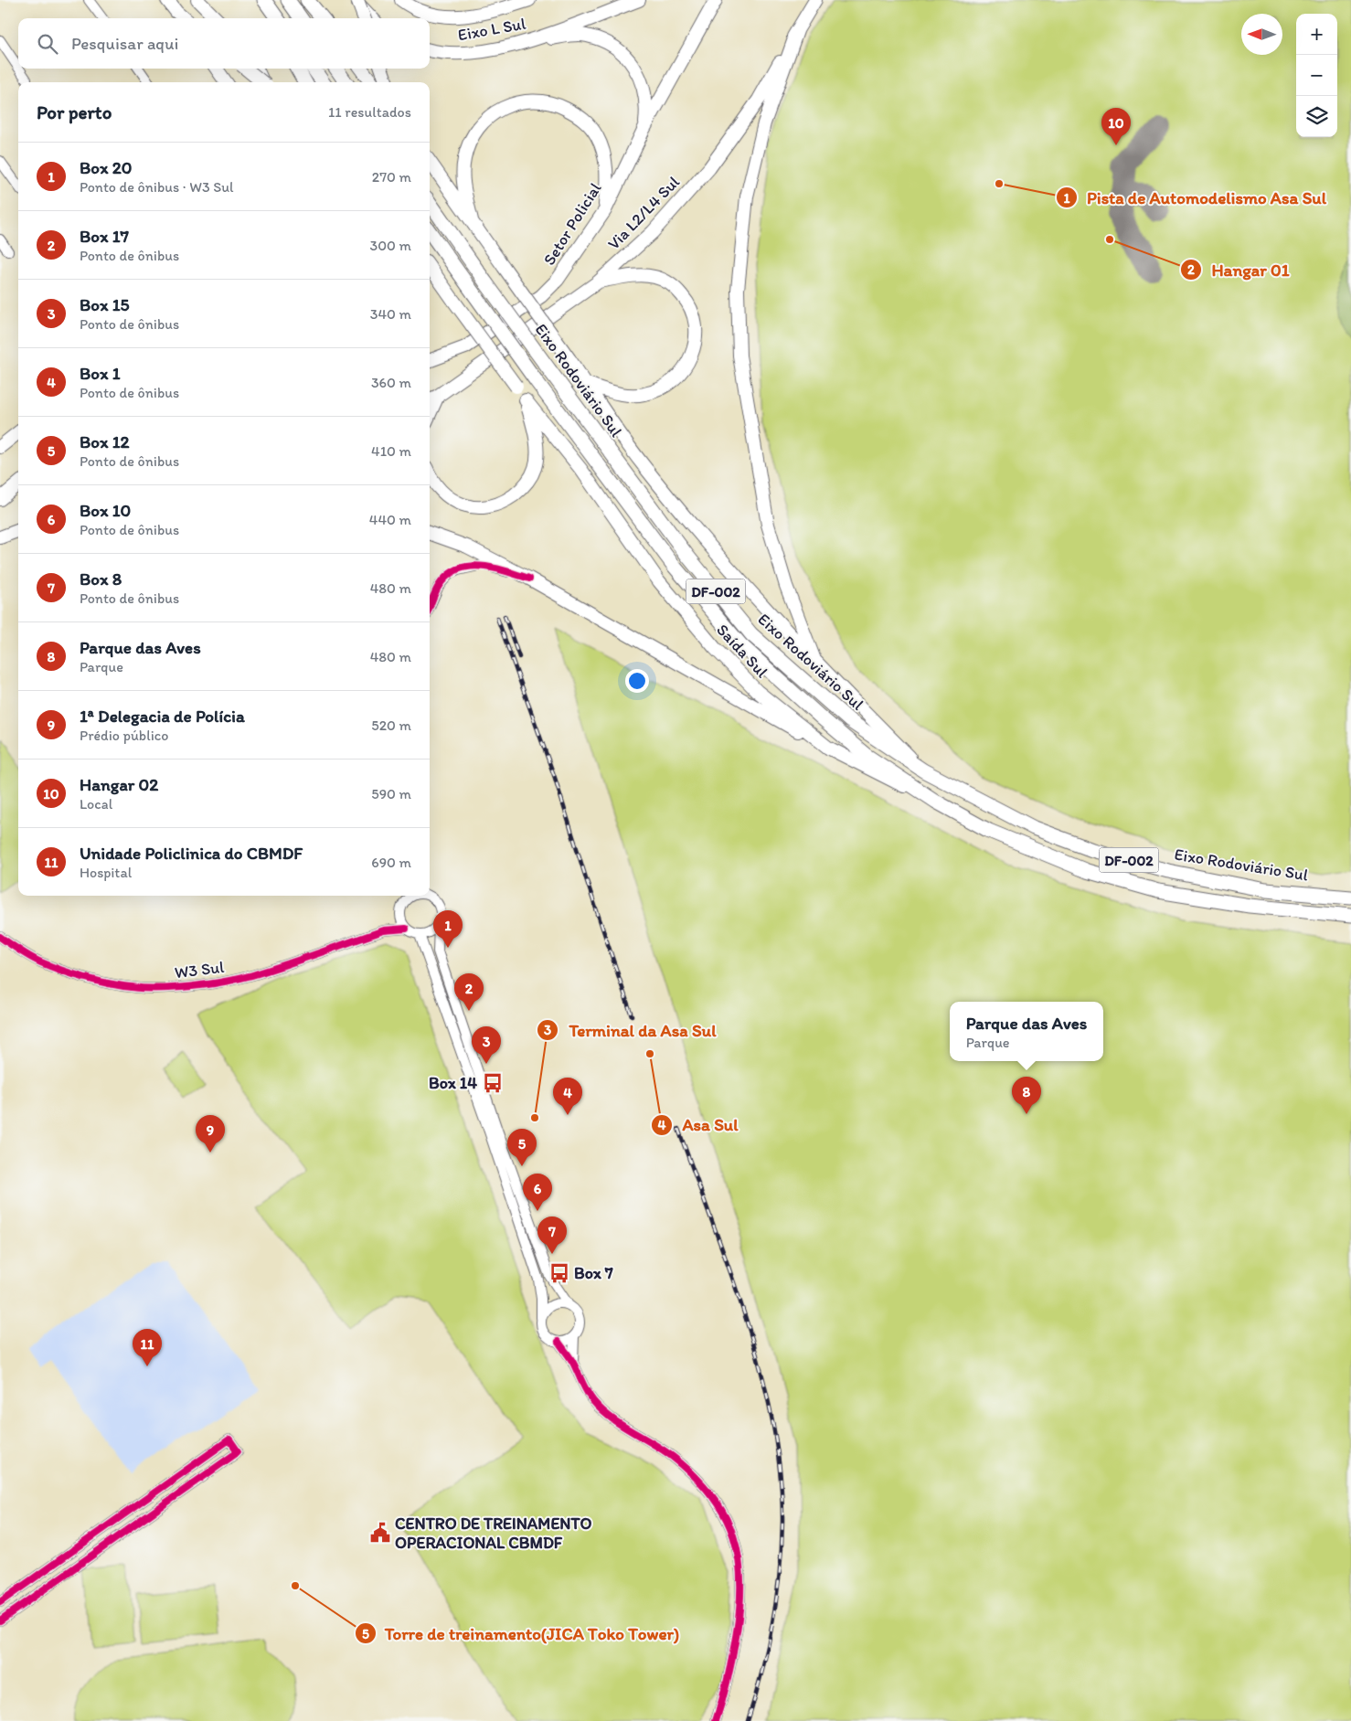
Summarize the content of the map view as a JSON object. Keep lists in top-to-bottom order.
{
  "streets": {
    "highway": ["Eixo Rodoviário Sul", "DF-002"],
    "main road": [
      "Eixo L Sul",
      "Via L2/L4 Sul",
      "Setor Policial",
      "Saída Sul"
    ],
    "street": ["W3 Sul"]
  },
  "crossings": [
    ["Eixo Rodoviário Sul", "Saída Sul"]
  ],
  "places": {
    "other": [
      "Pista de Automodelismo Asa Sul",
      "Hangar 01",
      "Asa Sul",
      "Terminal da Asa Sul",
      "Torre de treinamento(JICA Toko Tower)"
    ],
    "bus stop": ["Box 14", "Box 7"],
    "public building": ["CENTRO DE TREINAMENTO OPERACIONAL CBMDF"]
  },
  "north": "left",
  "page": {
    "map_buttons": ["+", "−"],
    "search": "Pesquisar aqui",
    "heading": ["Por perto", "11 resultados"],
    "pins": [
      "10",
      "1",
      "2",
      "3",
      "8",
      "4",
      "9",
      "5",
      "6",
      "7",
      "11"
    ],
    "list": [
      {
        "mark": "1",
        "name": "Box 20",
        "note": "Ponto de ônibus · W3 Sul",
        "value": "270 m"
      },
      {
        "mark": "2",
        "name": "Box 17",
        "note": "Ponto de ônibus",
        "value": "300 m"
      },
      {
        "mark": "3",
        "name": "Box 15",
        "note": "Ponto de ônibus",
        "value": "340 m"
      },
      {
        "mark": "4",
        "name": "Box 1",
        "note": "Ponto de ônibus",
        "value": "360 m"
      },
      {
        "mark": "5",
        "name": "Box 12",
        "note": "Ponto de ônibus",
        "value": "410 m"
      },
      {
        "mark": "6",
        "name": "Box 10",
        "note": "Ponto de ônibus",
        "value": "440 m"
      },
      {
        "mark": "7",
        "name": "Box 8",
        "note": "Ponto de ônibus",
        "value": "480 m"
      },
      {
        "mark": "8",
        "name": "Parque das Aves",
        "note": "Parque",
        "value": "480 m"
      },
      {
        "mark": "9",
        "name": "1ª Delegacia de Polícia",
        "note": "Prédio público",
        "value": "520 m"
      },
      {
        "mark": "10",
        "name": "Hangar 02",
        "note": "Local",
        "value": "590 m"
      },
      {
        "mark": "11",
        "name": "Unidade Policlinica do CBMDF",
        "note": "Hospital",
        "value": "690 m"
      }
    ],
    "popup": ["Parque das Aves", "Parque"]
  }
}
